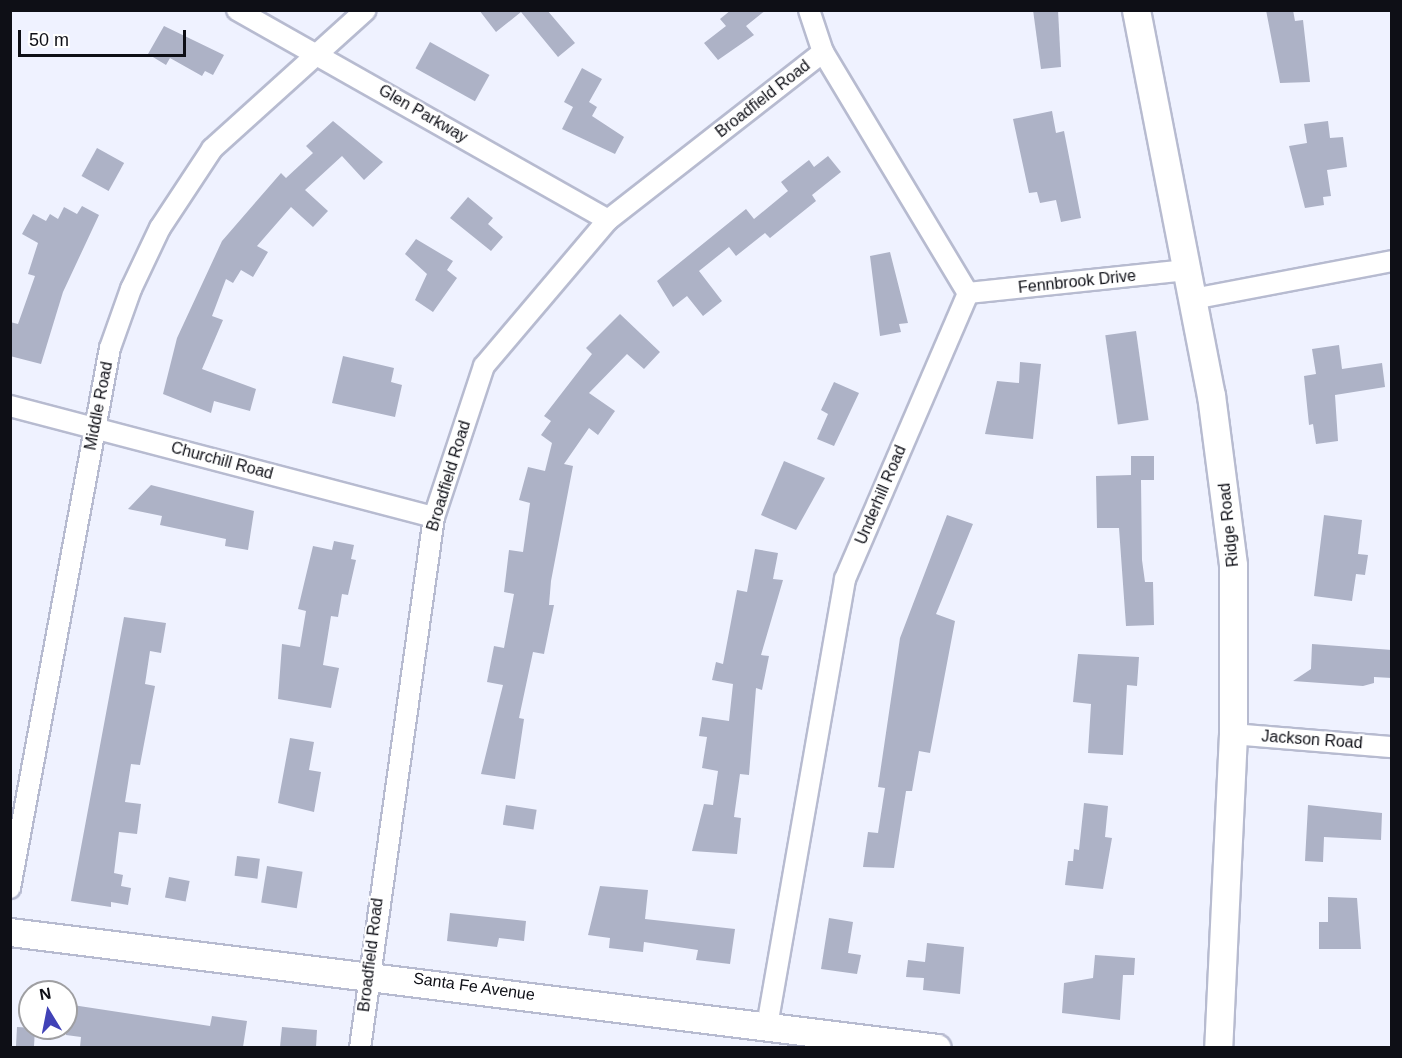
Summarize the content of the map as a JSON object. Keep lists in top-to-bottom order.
{
  "streets": {
    "main road": ["Ridge Road", "Santa Fe Avenue"],
    "street": [
      "Broadfield Road",
      "Glen Parkway",
      "Fennbrook Drive",
      "Middle Road",
      "Churchill Road",
      "Underhill Road",
      "Jackson Road"
    ]
  },
  "crossings": [
    ["Broadfield Road", "Glen Parkway"],
    ["Broadfield Road", "Churchill Road"],
    ["Broadfield Road", "Santa Fe Avenue"],
    ["Glen Parkway", "Middle Road"],
    ["Fennbrook Drive", "Underhill Road"],
    ["Fennbrook Drive", "Ridge Road"],
    ["Middle Road", "Churchill Road"],
    ["Underhill Road", "Santa Fe Avenue"],
    ["Ridge Road", "Jackson Road"]
  ],
  "scale_bar": "50 m",
  "north": "top"
}
